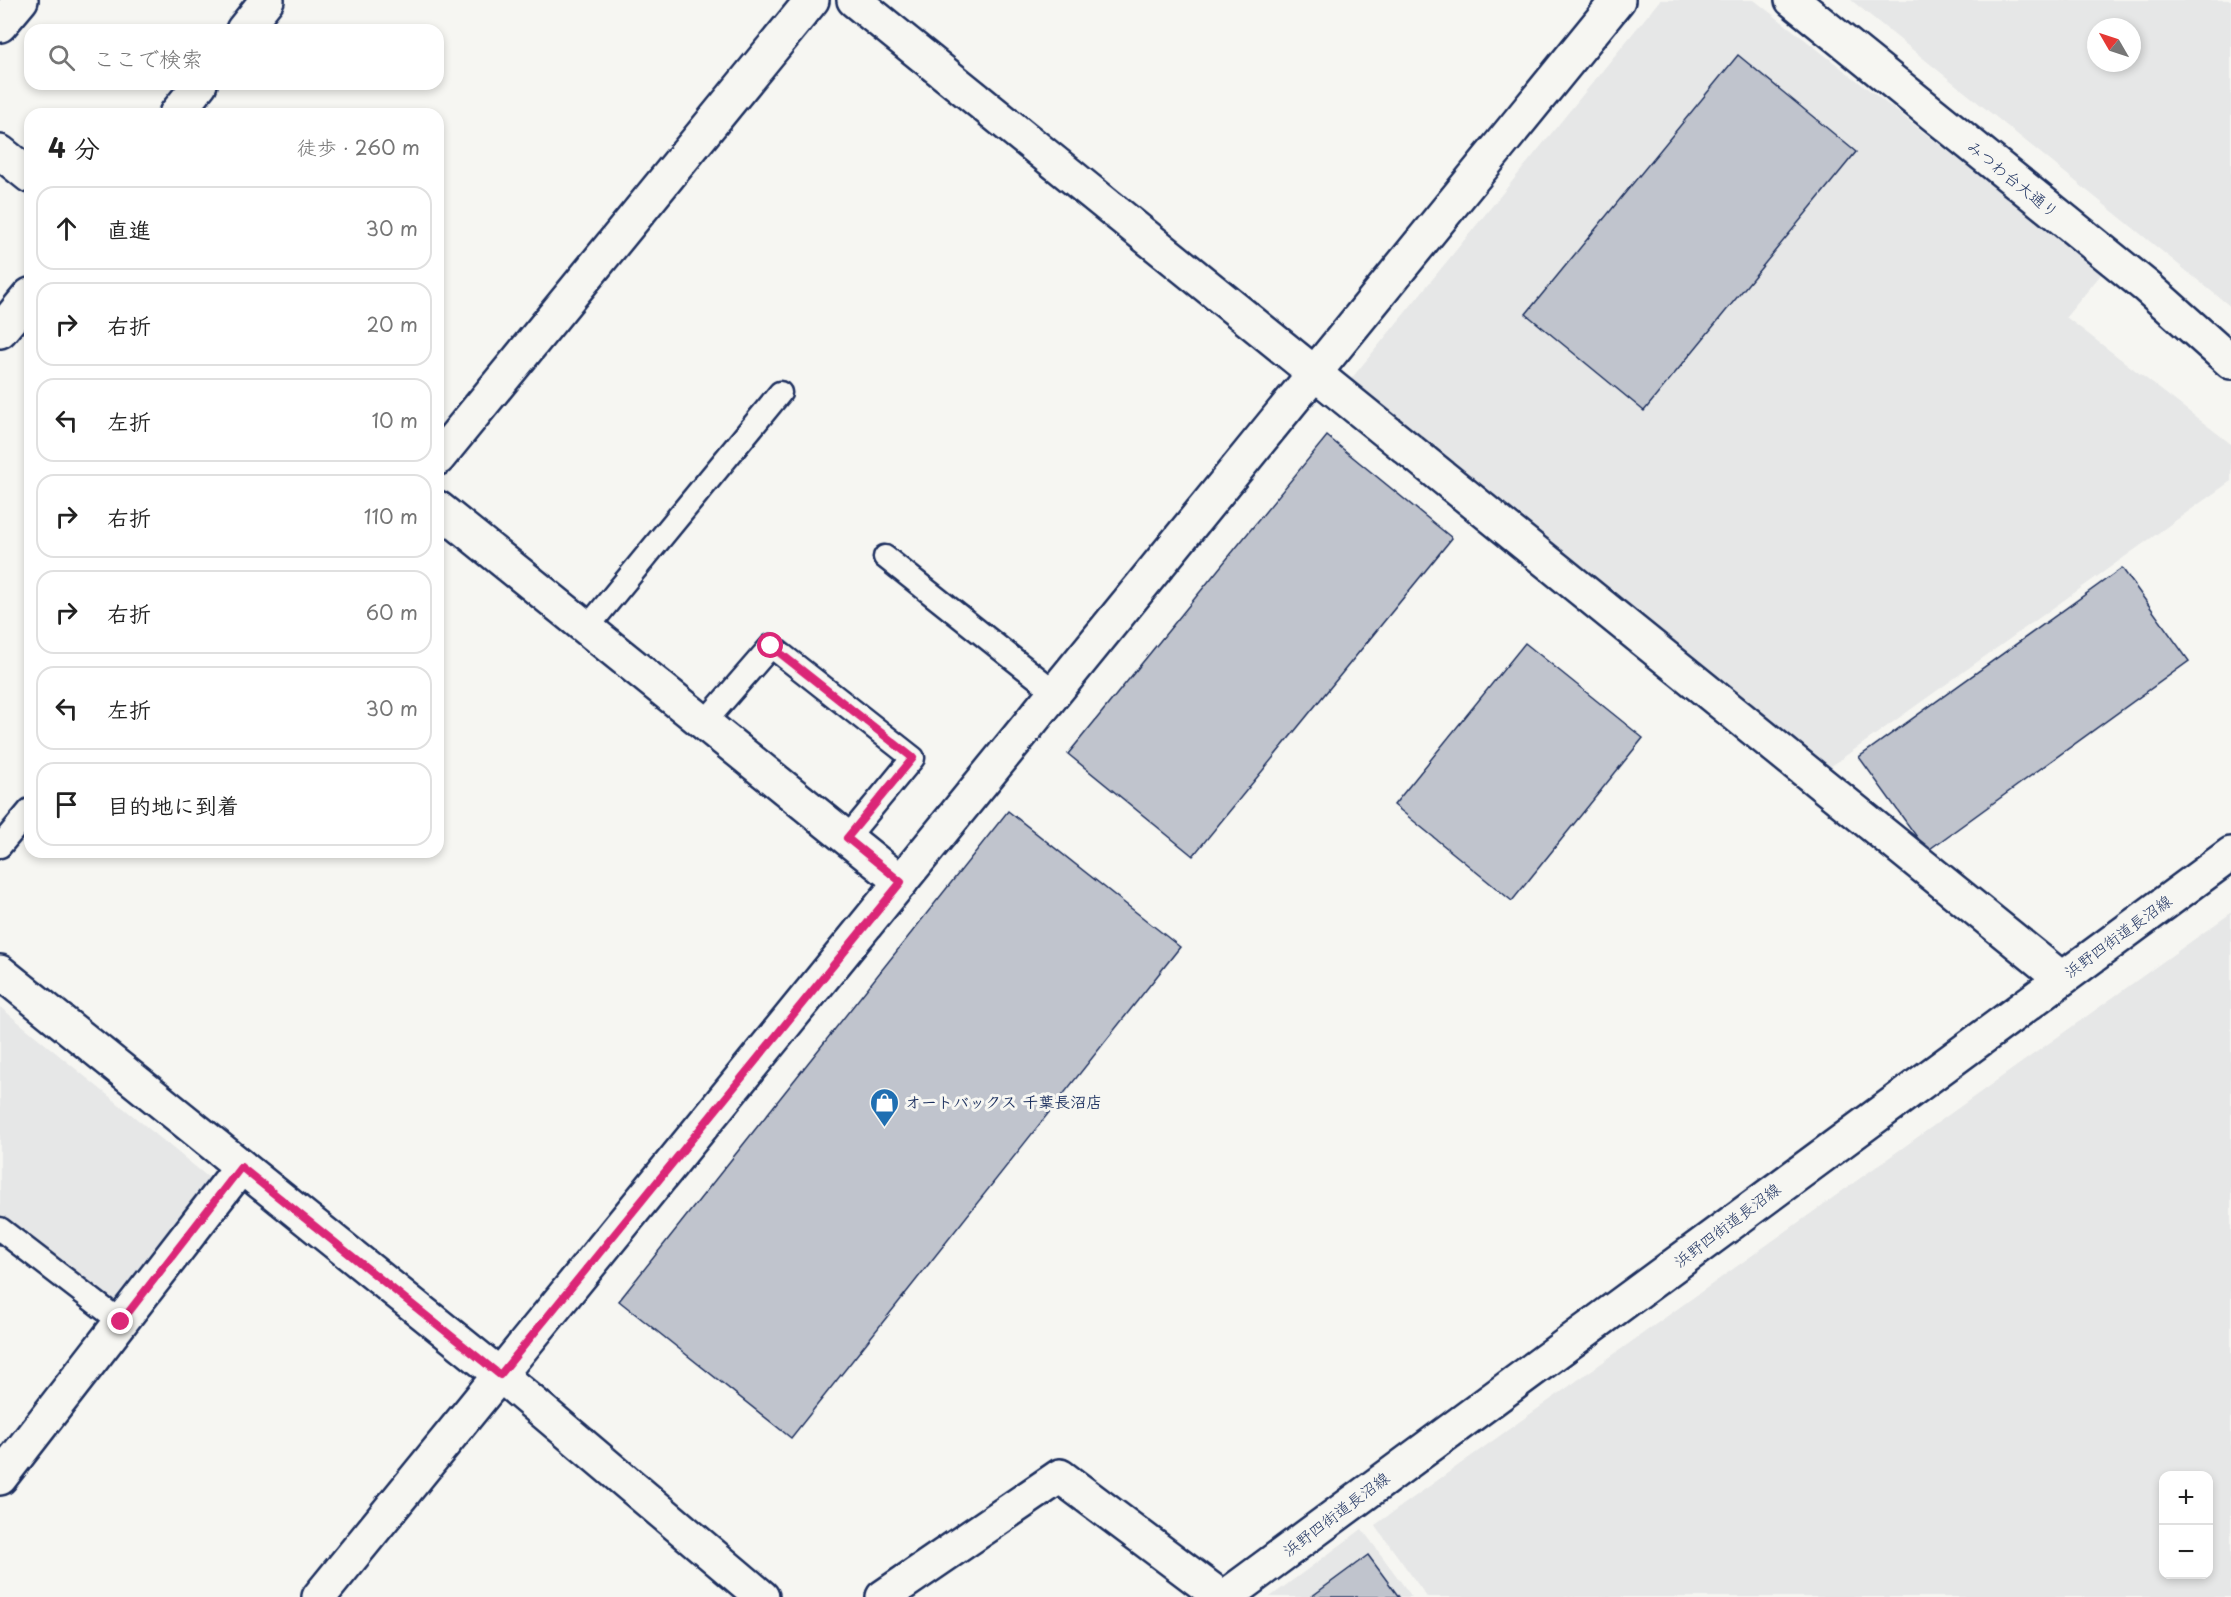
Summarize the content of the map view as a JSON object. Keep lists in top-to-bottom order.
{
  "streets": {
    "street": ["みつわ台大通り", "浜野四街道長沼線"]
  },
  "places": {
    "shop": ["オートバックス 千葉長沼店"]
  },
  "north": "top left",
  "page": {
    "search": "ここで検索",
    "heading": ["4 分", "徒歩 · 260 m"],
    "list": [
      ["直進", "30 m"],
      ["右折", "20 m"],
      ["左折", "10 m"],
      ["右折", "110 m"],
      ["右折", "60 m"],
      ["左折", "30 m"],
      "目的地に到着"
    ],
    "map_buttons": ["+", "−"]
  }
}
